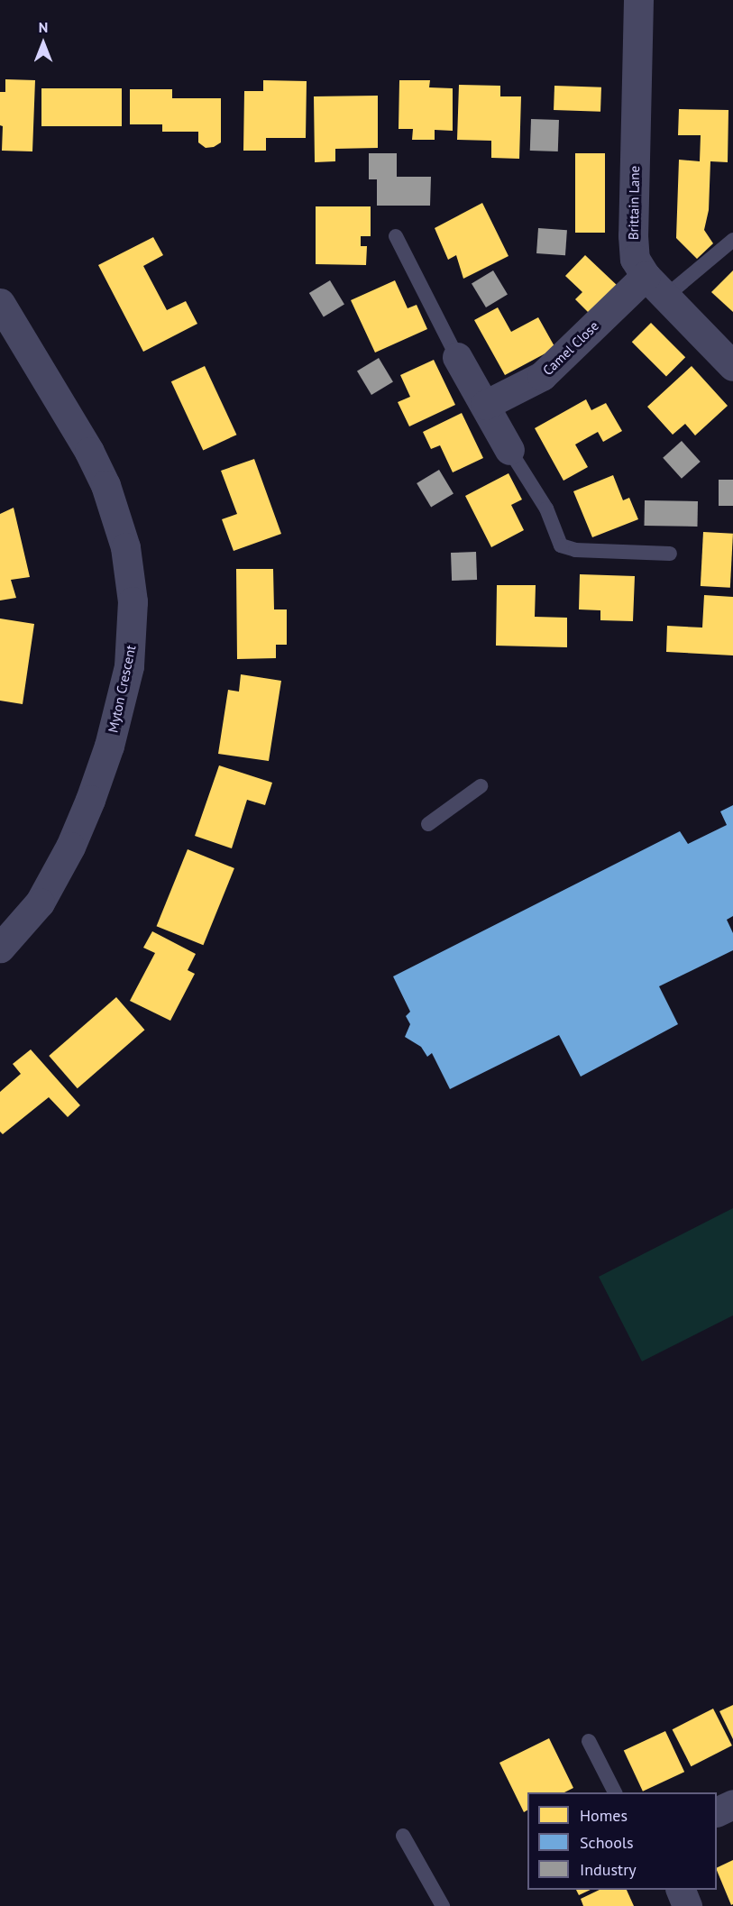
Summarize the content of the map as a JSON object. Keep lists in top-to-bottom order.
{
  "streets": {
    "street": ["Brittain Lane", "Camel Close", "Myton Crescent"]
  },
  "crossings": [
    ["Brittain Lane", "Camel Close"]
  ],
  "legend": ["Homes", "Schools", "Industry"],
  "north": "top"
}
